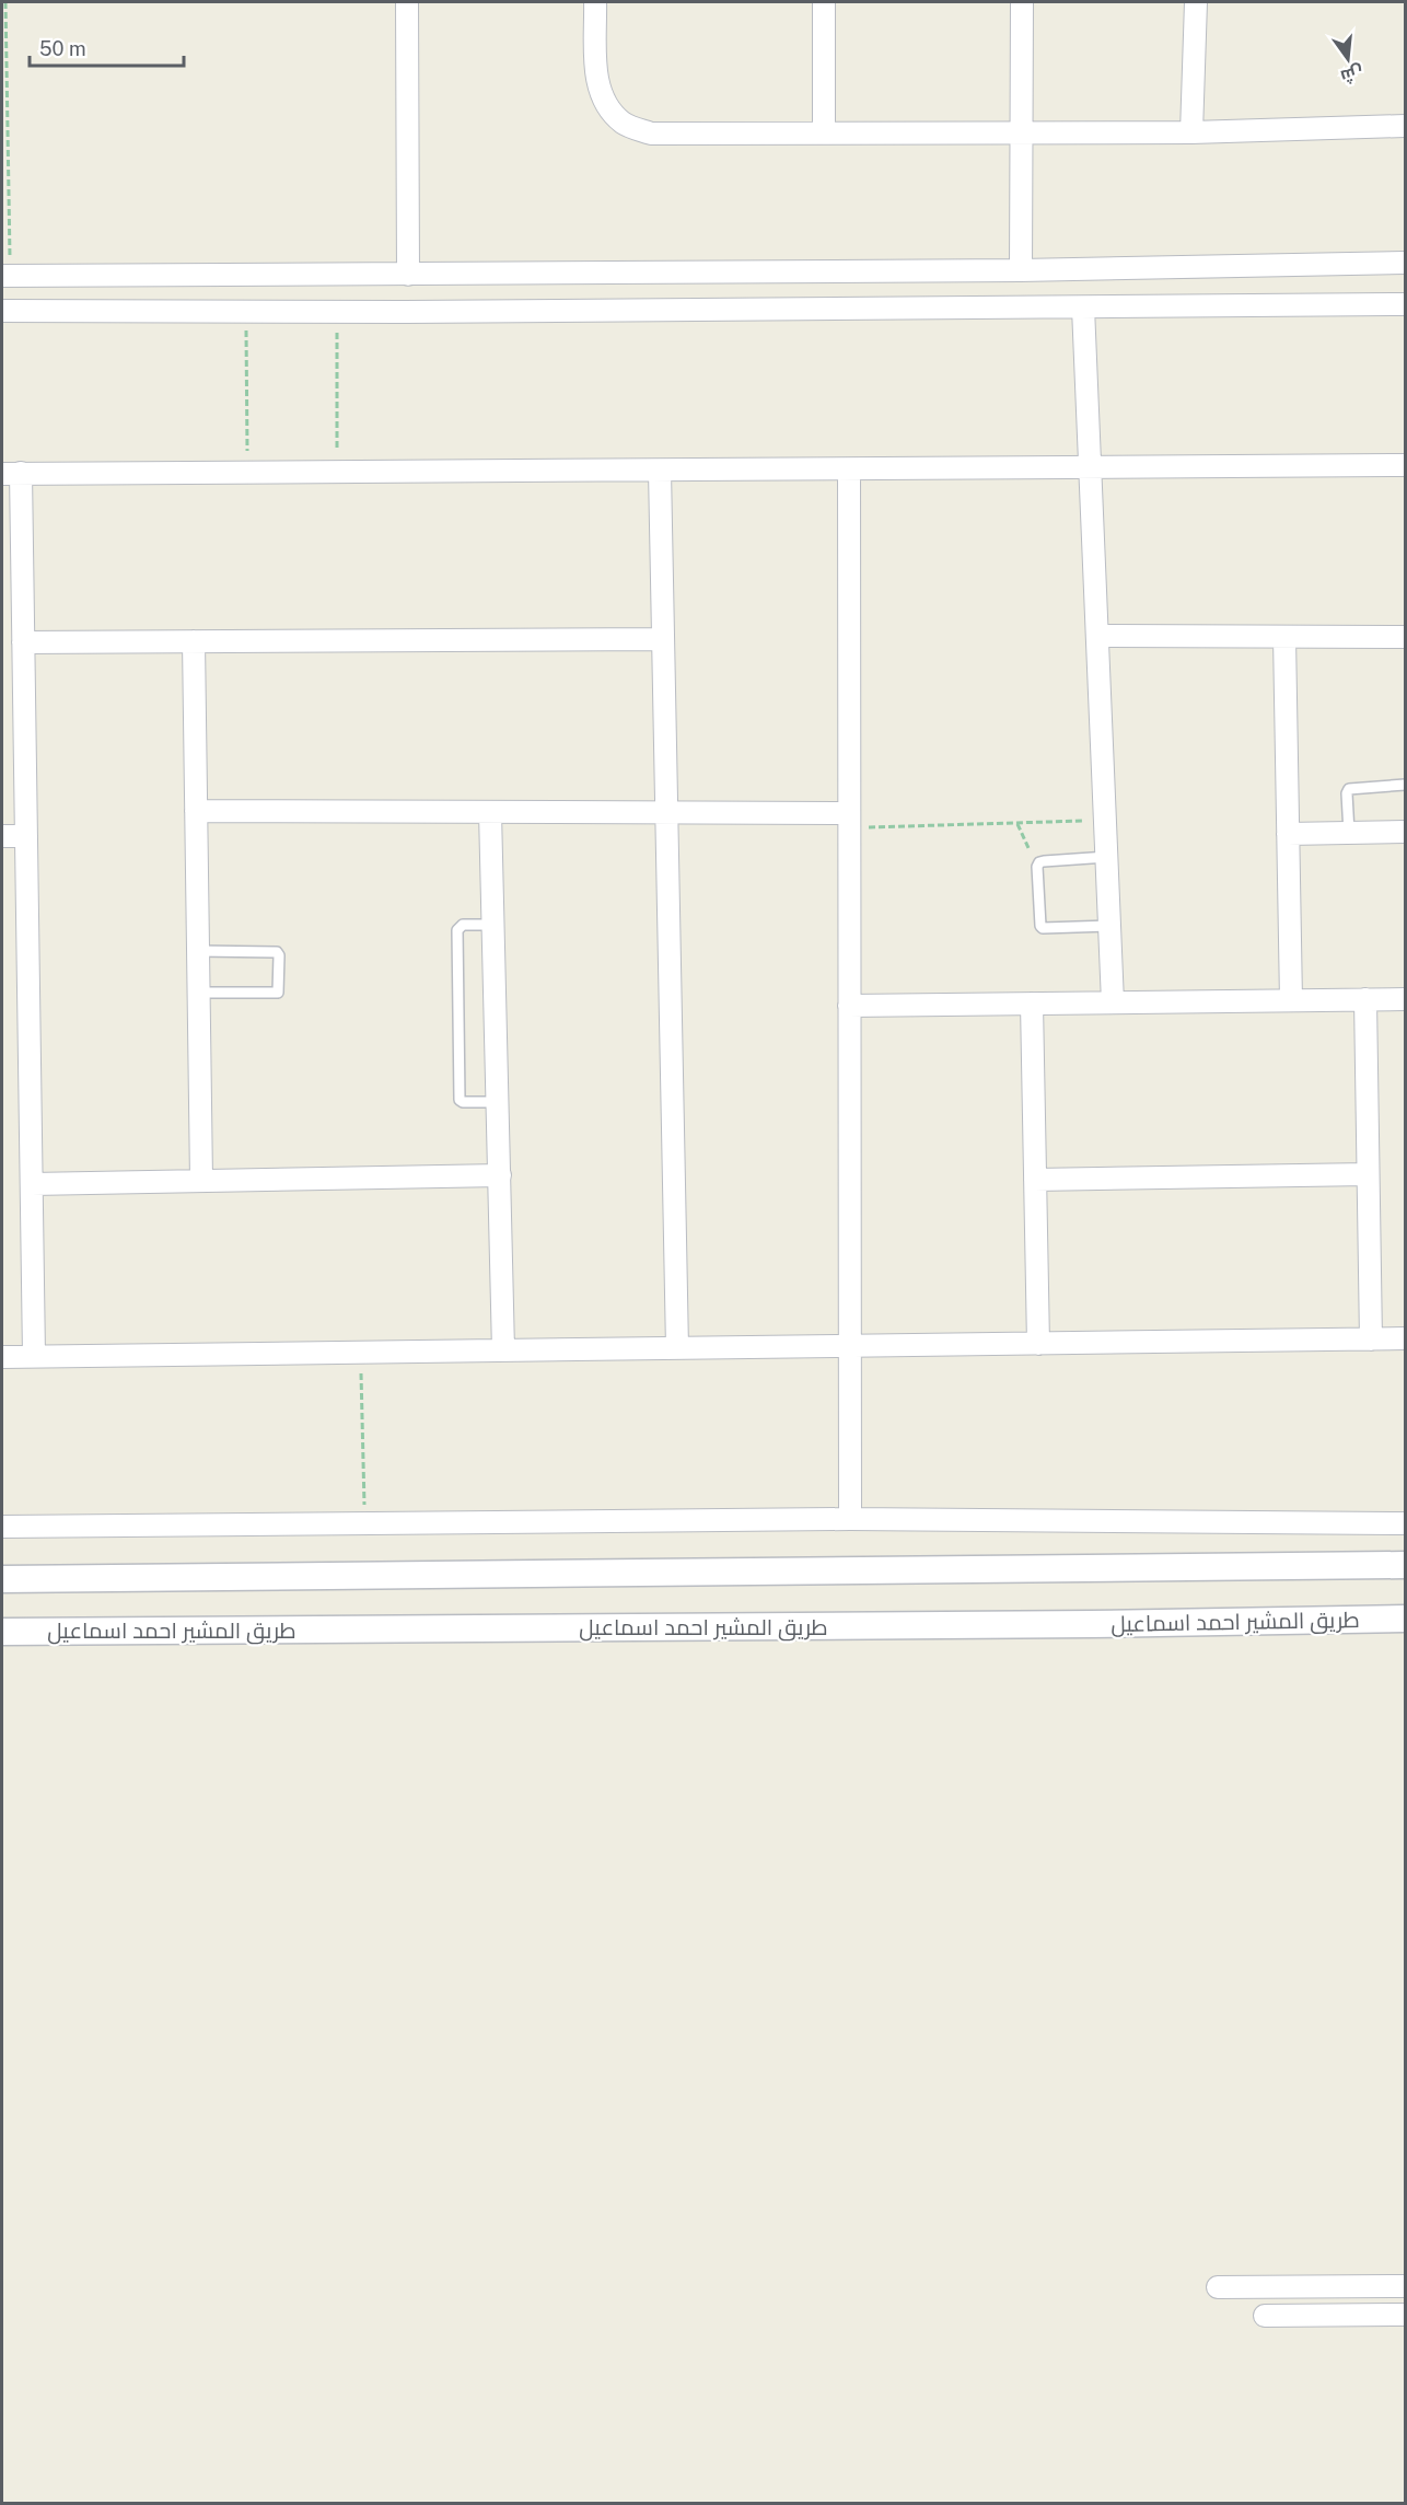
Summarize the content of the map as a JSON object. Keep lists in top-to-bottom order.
{
  "streets": {
    "street": ["طريق المشير احمد اسماعيل"]
  },
  "scale_bar": "50 m",
  "north": "bottom"
}
